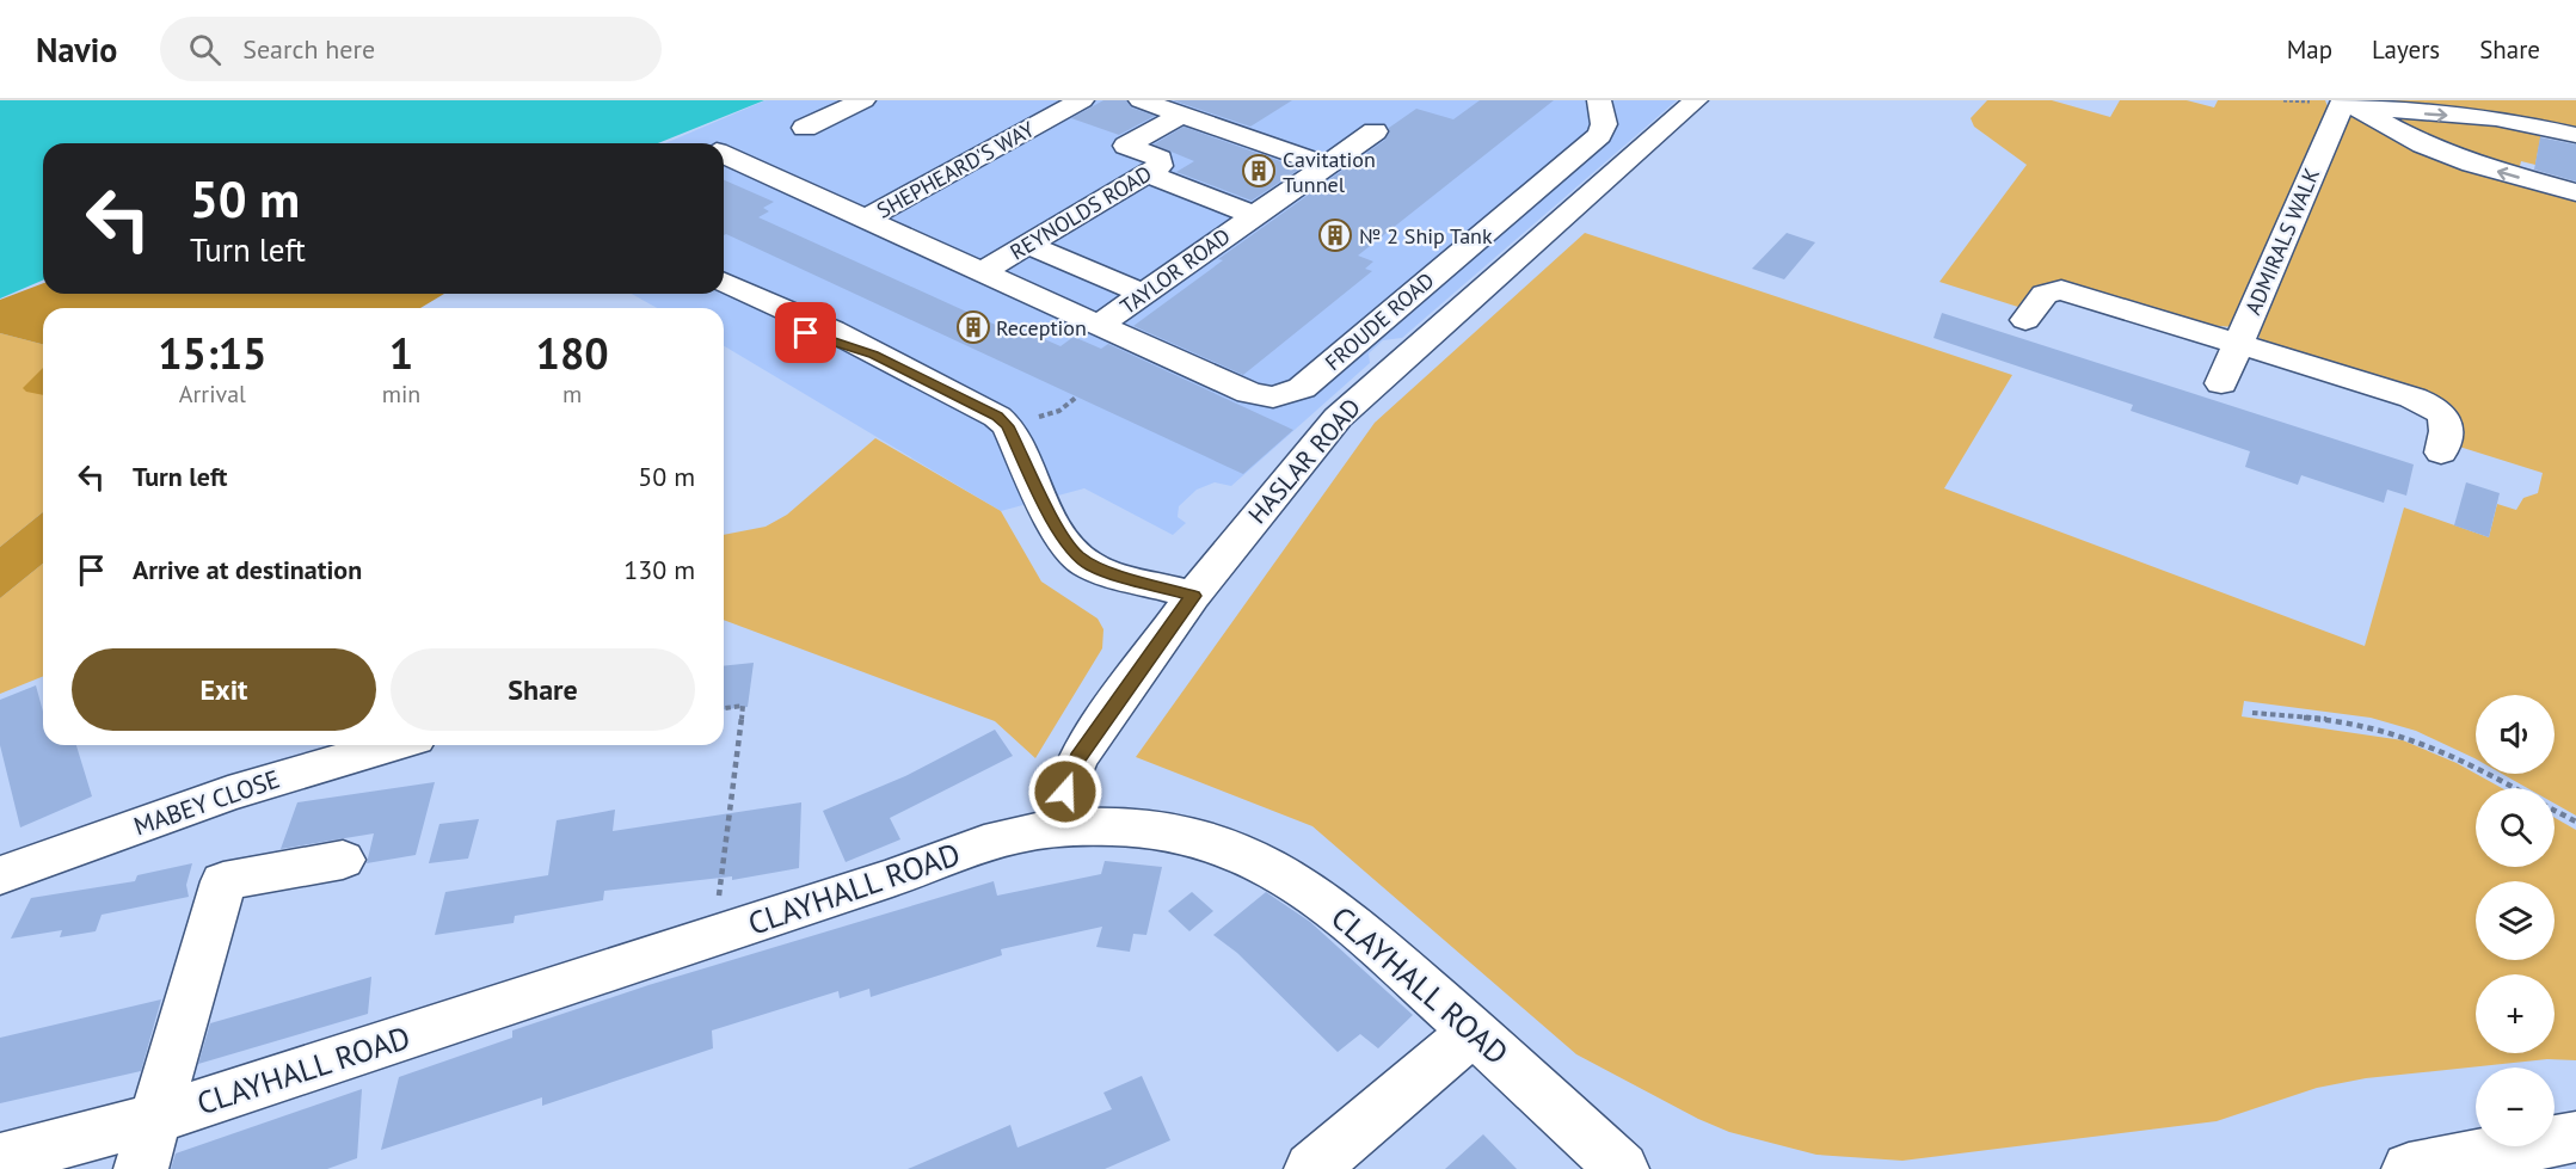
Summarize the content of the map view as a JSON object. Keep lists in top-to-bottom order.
{
  "streets": {
    "street": [
      "SHEPHEARD'S WAY",
      "REYNOLDS ROAD",
      "ADMIRALS WALK",
      "TAYLOR ROAD",
      "FROUDE ROAD",
      "HASLAR ROAD",
      "MABEY CLOSE",
      "CLAYHALL ROAD"
    ]
  },
  "crossings": [
    ["SHEPHEARD'S WAY", "FROUDE ROAD"],
    ["REYNOLDS ROAD", "TAYLOR ROAD"],
    ["REYNOLDS ROAD", "FROUDE ROAD"],
    ["TAYLOR ROAD", "FROUDE ROAD"],
    ["HASLAR ROAD", "CLAYHALL ROAD"]
  ],
  "places": {
    "building": ["Cavitation Tunnel", "№ 2 Ship Tank", "Reception"]
  },
  "page": {
    "header": "Navio",
    "search": "Search here",
    "nav": ["Map", "Layers", "Share"],
    "turn": ["50 m", "Turn left"],
    "eta": [
      "15:15",
      "Arrival",
      "1",
      "min",
      "180",
      "m"
    ],
    "list": [
      {
        "name": "Turn left",
        "value": "50 m"
      },
      {
        "name": "Arrive at destination",
        "value": "130 m"
      }
    ],
    "buttons": ["Exit", "Share"],
    "map_buttons": ["+", "−"]
  }
}
